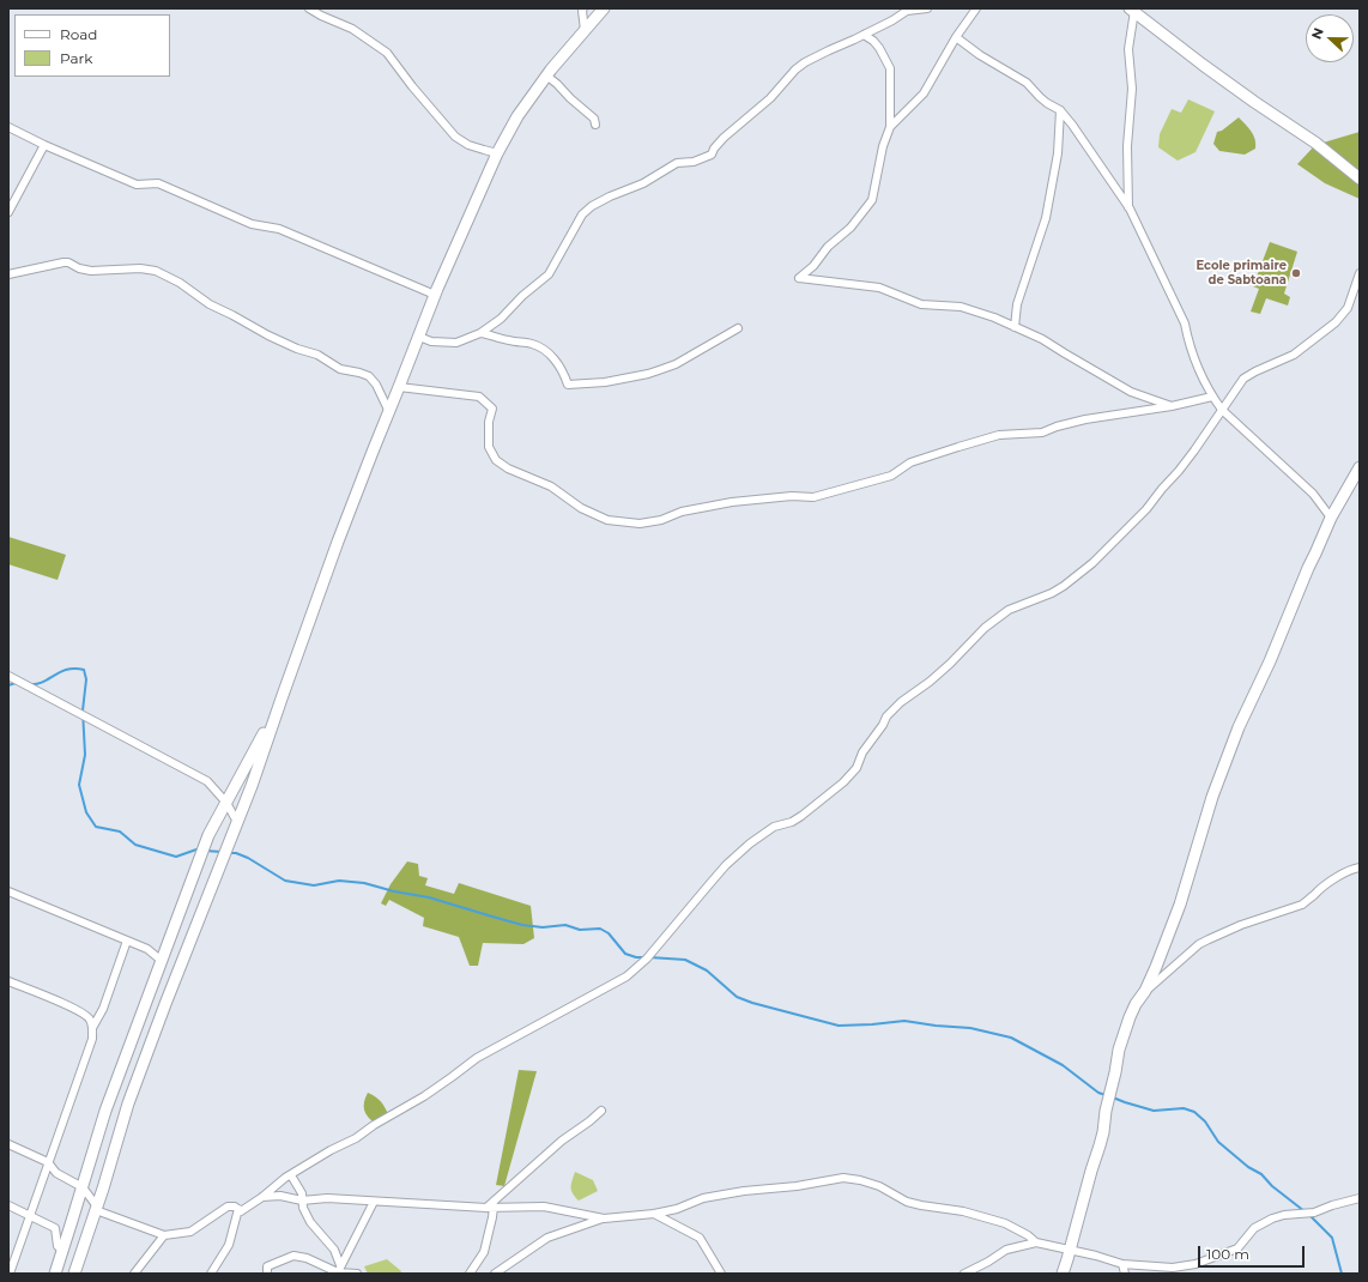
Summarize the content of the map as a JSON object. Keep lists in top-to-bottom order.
{
  "places": ["Ecole primaire de Sabtoana"],
  "legend": ["Road", "Park"],
  "scale_bar": "100 m",
  "north": "left"
}
